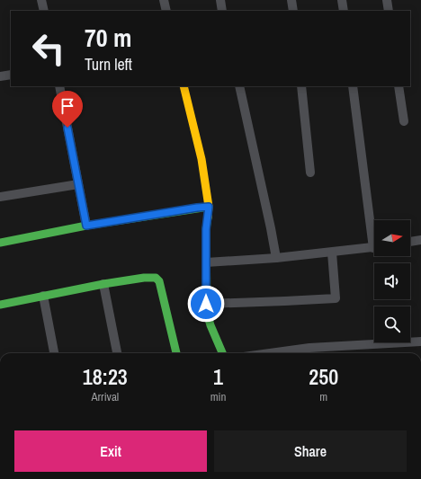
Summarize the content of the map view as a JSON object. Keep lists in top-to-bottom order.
{
  "north": "right",
  "page": {
    "turn": ["70 m", "Turn left"],
    "eta": [
      "18:23",
      "Arrival",
      "1",
      "min",
      "250",
      "m"
    ],
    "buttons": ["Exit", "Share"]
  }
}
